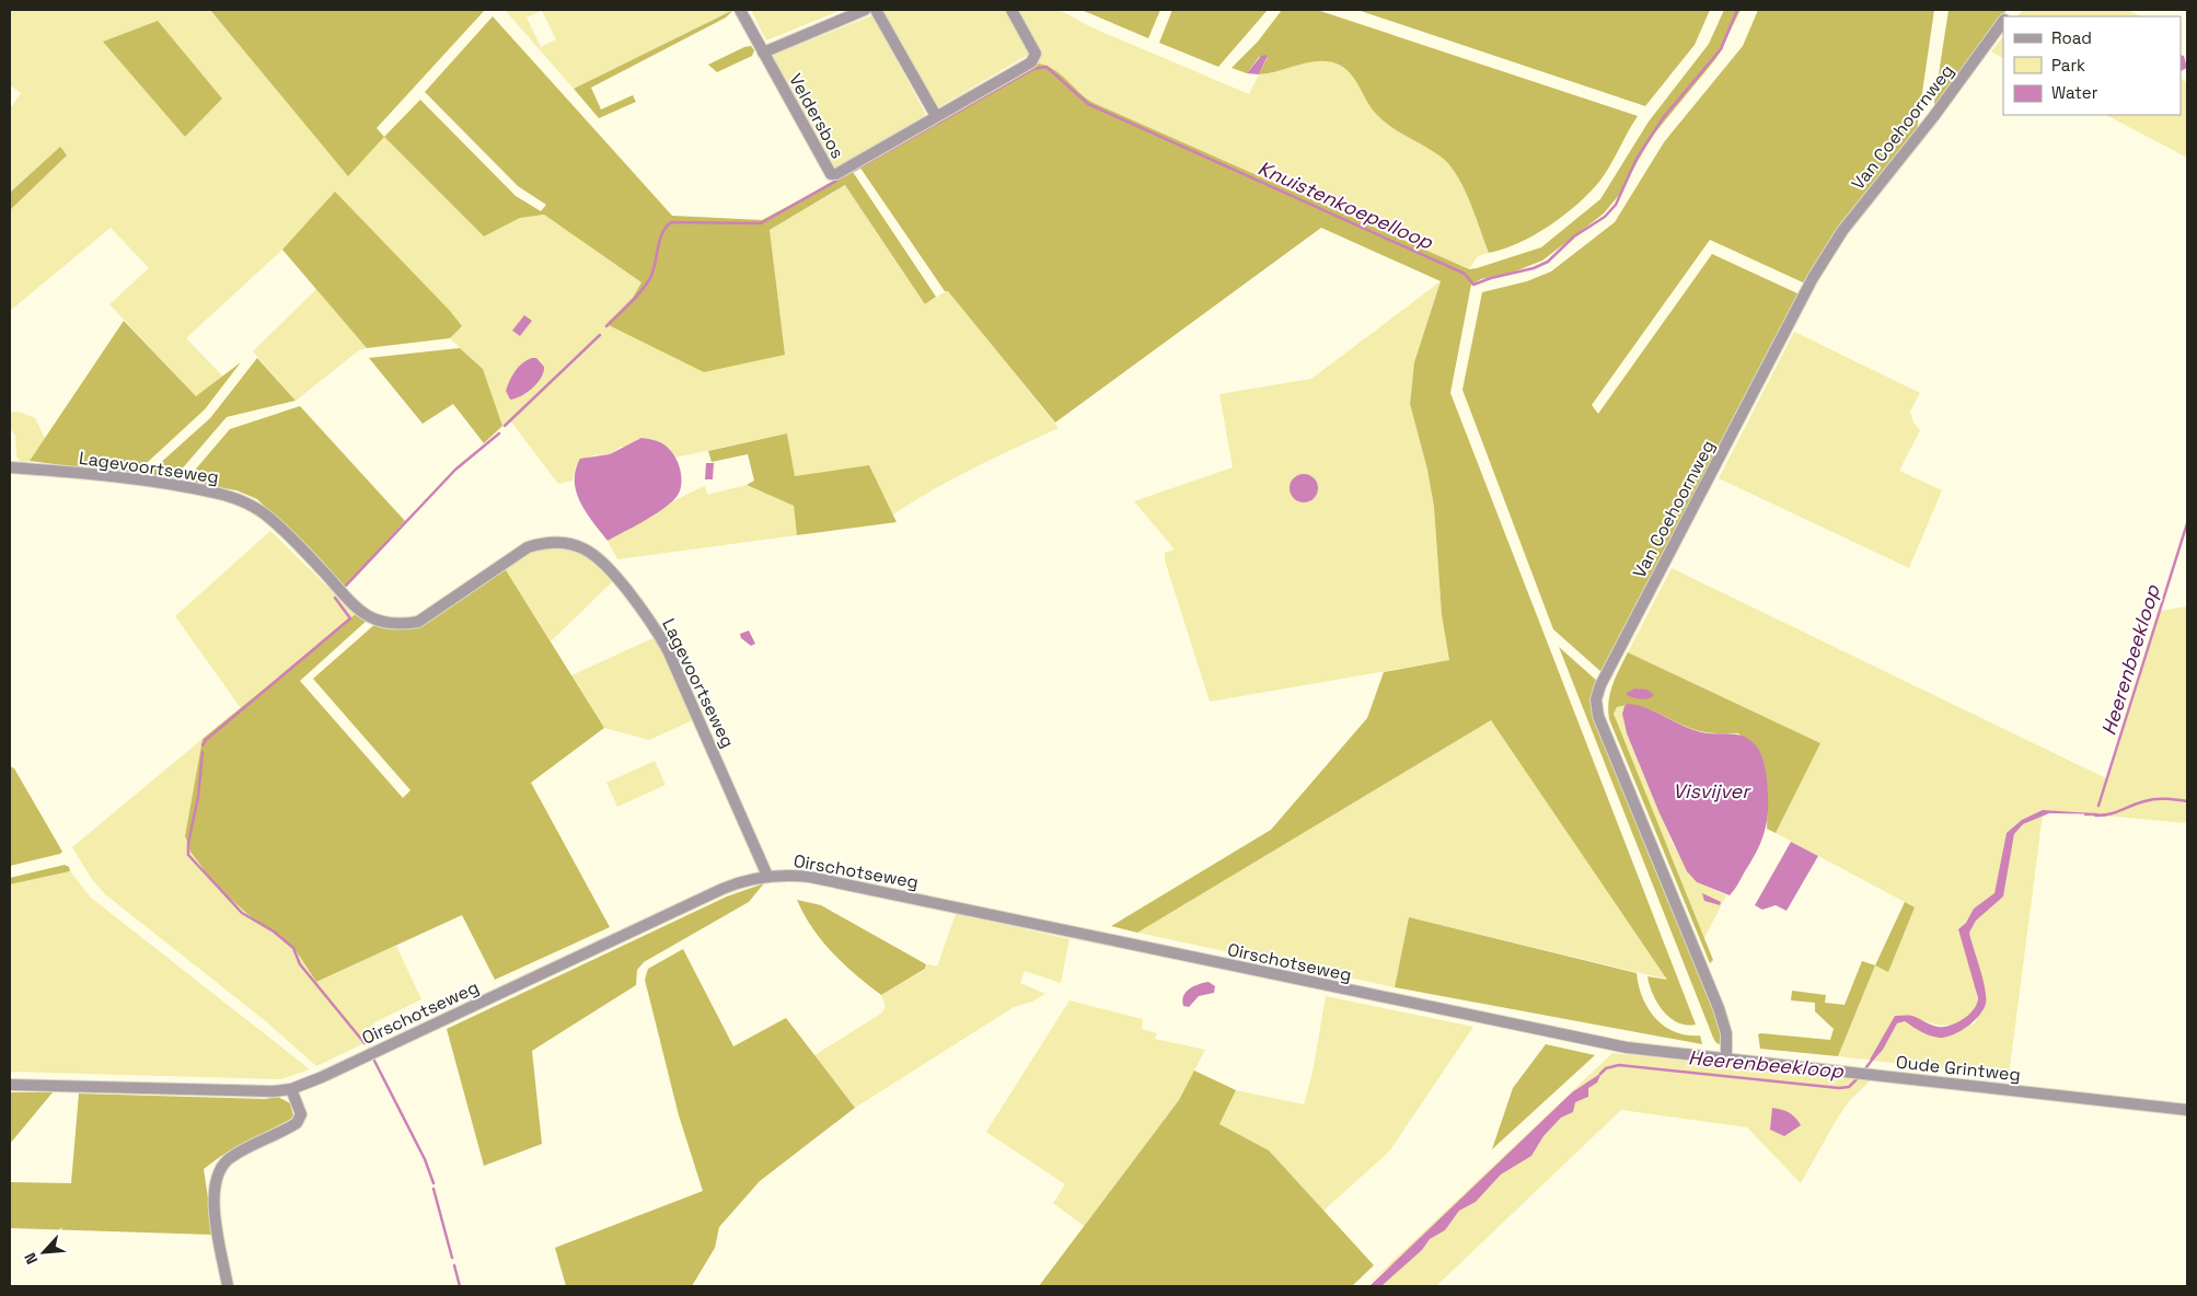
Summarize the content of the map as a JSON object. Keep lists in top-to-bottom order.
{
  "streets": {
    "street": [
      "Veldersbos",
      "Van Coehoornweg",
      "Lagevoortseweg",
      "Oirschotseweg",
      "Oude Grintweg"
    ]
  },
  "crossings": [
    ["Van Coehoornweg", "Oirschotseweg"],
    ["Van Coehoornweg", "Oude Grintweg"],
    ["Lagevoortseweg", "Oirschotseweg"],
    ["Oirschotseweg", "Oude Grintweg"]
  ],
  "water": ["Knuistenkoepelloop", "Heerenbeekloop", "Visvijver"],
  "legend": ["Road", "Park", "Water"],
  "north": "bottom left"
}
